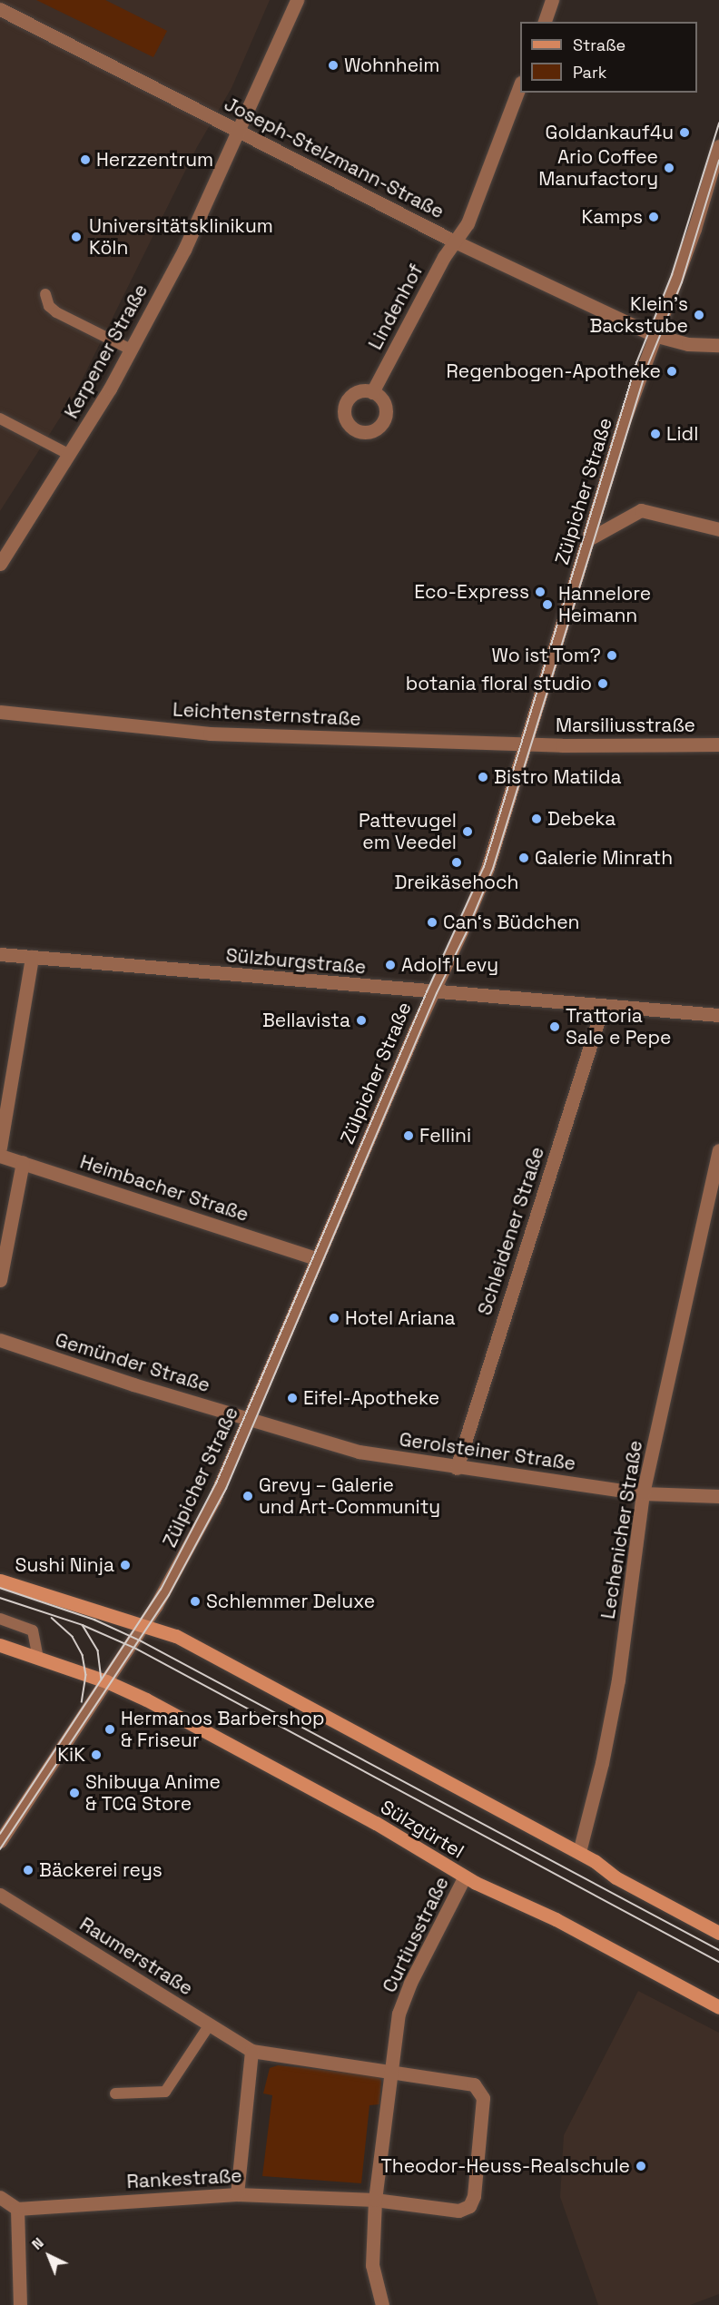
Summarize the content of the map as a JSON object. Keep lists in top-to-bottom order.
{
  "streets": {
    "main road": ["Sülzgürtel"],
    "street": [
      "Joseph-Stelzmann-Straße",
      "Lindenhof",
      "Kerpener Straße",
      "Zülpicher Straße",
      "Leichtensternstraße",
      "Marsiliusstraße",
      "Sülzburgstraße",
      "Heimbacher Straße",
      "Schleidener Straße",
      "Gemünder Straße",
      "Gerolsteiner Straße",
      "Lechenicher Straße",
      "Curtiusstraße",
      "Raumerstraße",
      "Rankestraße"
    ]
  },
  "crossings": [
    ["Joseph-Stelzmann-Straße", "Lindenhof"],
    ["Joseph-Stelzmann-Straße", "Kerpener Straße"],
    ["Joseph-Stelzmann-Straße", "Zülpicher Straße"],
    ["Zülpicher Straße", "Leichtensternstraße"],
    ["Zülpicher Straße", "Marsiliusstraße"],
    ["Zülpicher Straße", "Sülzburgstraße"],
    ["Zülpicher Straße", "Heimbacher Straße"],
    ["Zülpicher Straße", "Gemünder Straße"],
    ["Zülpicher Straße", "Gerolsteiner Straße"],
    ["Zülpicher Straße", "Sülzgürtel"],
    ["Leichtensternstraße", "Marsiliusstraße"],
    ["Sülzburgstraße", "Schleidener Straße"],
    ["Schleidener Straße", "Gerolsteiner Straße"],
    ["Gemünder Straße", "Gerolsteiner Straße"],
    ["Gerolsteiner Straße", "Lechenicher Straße"],
    ["Sülzgürtel", "Curtiusstraße"],
    ["Curtiusstraße", "Raumerstraße"],
    ["Curtiusstraße", "Rankestraße"]
  ],
  "places": [
    "Wohnheim",
    "Goldankauf4u",
    "Herzzentrum",
    "Ario Coffee Manufactory",
    "Kamps",
    "Universitätsklinikum Köln",
    "Klein's Backstube",
    "Regenbogen-Apotheke",
    "Lidl",
    "Eco-Express",
    "Hannelore Heimann",
    "Wo ist Tom?",
    "botania floral studio",
    "Bistro Matilda",
    "Debeka",
    "Pattevugel em Veedel",
    "Galerie Minrath",
    "Dreikäsehoch",
    "Can‘s Büdchen",
    "Adolf Levy",
    "Bellavista",
    "Trattoria Sale e Pepe",
    "Fellini",
    "Hotel Ariana",
    "Eifel-Apotheke",
    "Grevy – Galerie und Art-Community",
    "Sushi Ninja",
    "Schlemmer Deluxe",
    "Hermanos Barbershop & Friseur",
    "KiK",
    "Shibuya Anime & TCG Store",
    "Bäckerei reys",
    "Theodor-Heuss-Realschule"
  ],
  "legend": ["Straße", "Park"],
  "north": "top left"
}
